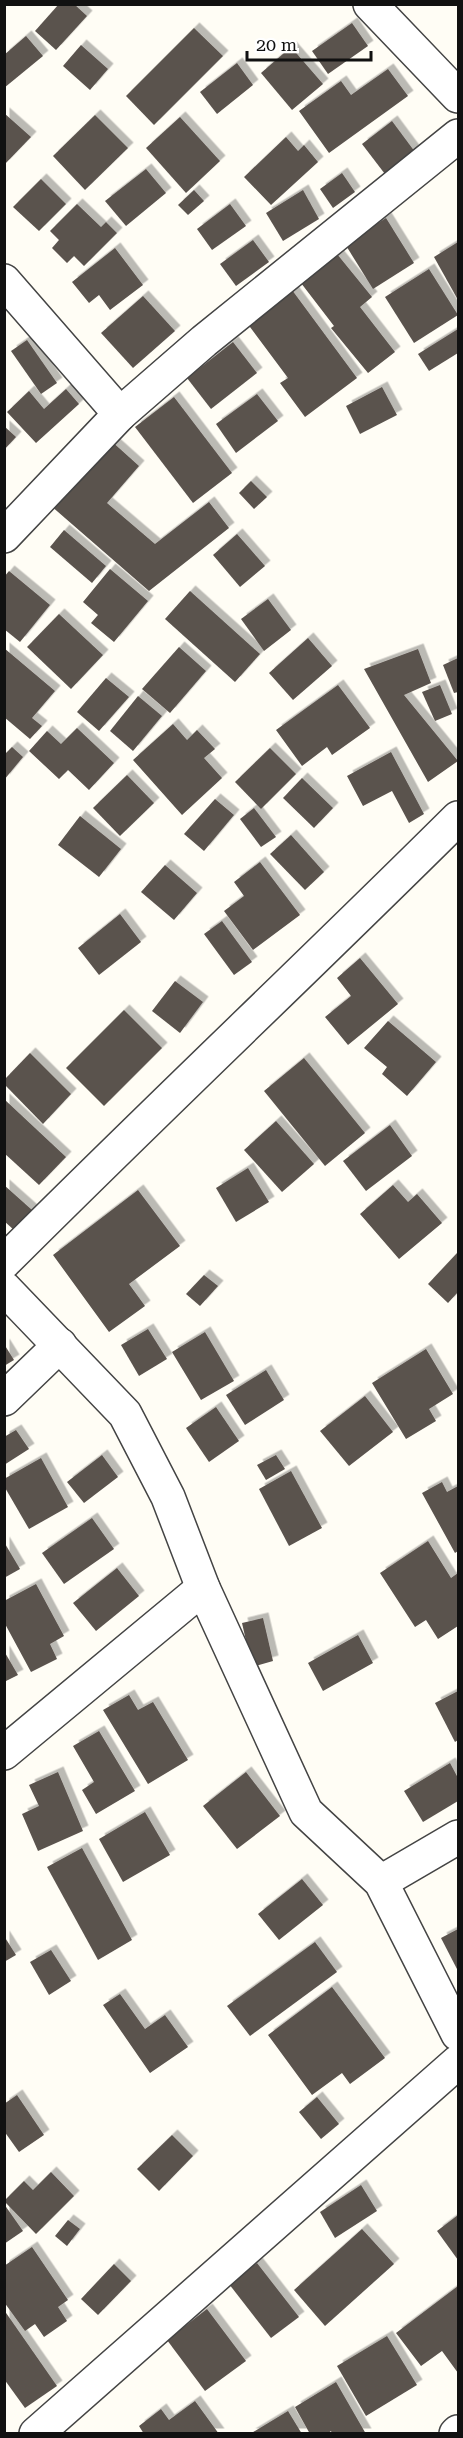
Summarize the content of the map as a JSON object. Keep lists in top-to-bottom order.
{
  "scale_bar": "20 m"
}
